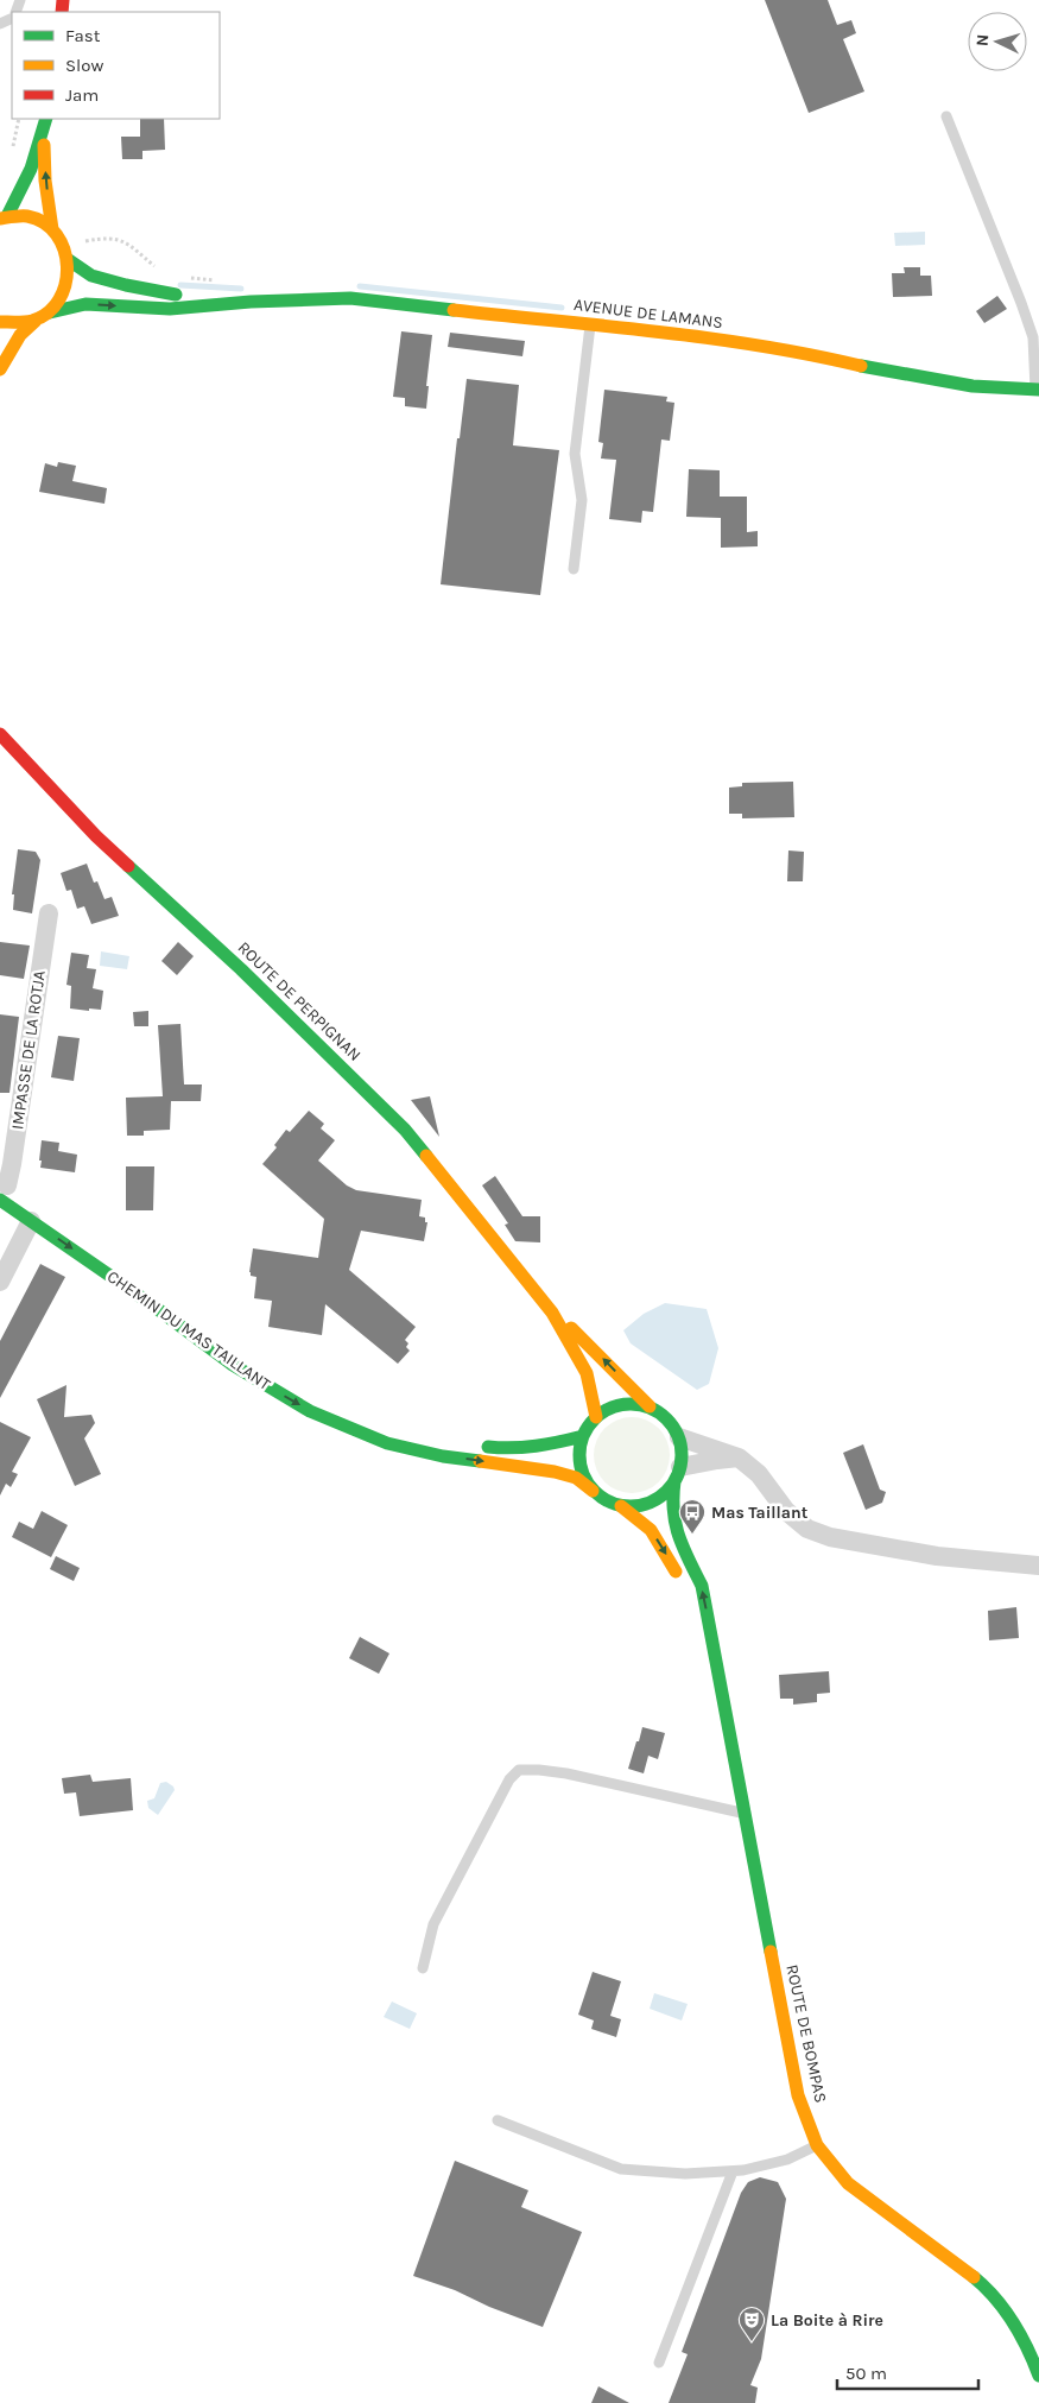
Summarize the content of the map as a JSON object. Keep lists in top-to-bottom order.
{
  "streets": {
    "main road": [
      "AVENUE DE LAMANS",
      "ROUTE DE PERPIGNAN",
      "CHEMIN DU MAS TAILLANT",
      "ROUTE DE BOMPAS"
    ],
    "street": ["IMPASSE DE LA ROTJA"]
  },
  "crossings": [
    ["ROUTE DE PERPIGNAN", "CHEMIN DU MAS TAILLANT"],
    ["IMPASSE DE LA ROTJA", "CHEMIN DU MAS TAILLANT"]
  ],
  "one_way": ["CHEMIN DU MAS TAILLANT"],
  "places": {
    "bus stop": ["Mas Taillant"],
    "theatre": ["La Boite à Rire"]
  },
  "legend": ["Fast", "Slow", "Jam"],
  "scale_bar": "50 m",
  "north": "left"
}
